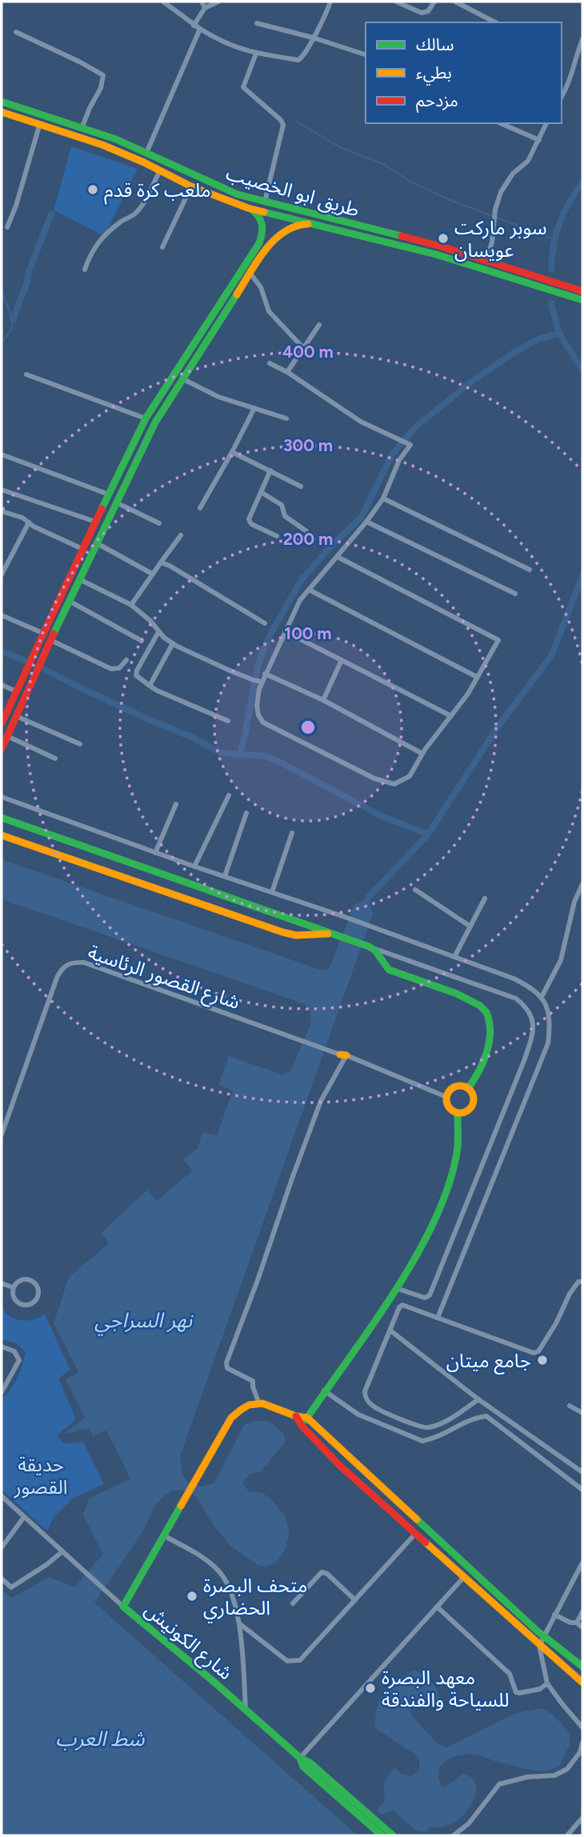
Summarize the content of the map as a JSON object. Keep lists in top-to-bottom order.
{
  "streets": {
    "main road": ["طريق ابو الخصيب", "شارع الكونيش"],
    "street": ["شارع القصور الرئاسية"]
  },
  "water": ["نهر السراجي", "شط العرب"],
  "parks": ["حديقة القصور"],
  "places": [
    "ملعب كرة قدم",
    "سوبر ماركت عويسان",
    "جامع ميتان",
    "متحف البصرة الحضاري",
    "معهد البصرة للسياحة والفندقة"
  ],
  "legend": ["سالك", "بطيء", "مزدحم"],
  "rings": [
    "400 m",
    "300 m",
    "200 m",
    "100 m"
  ]
}
